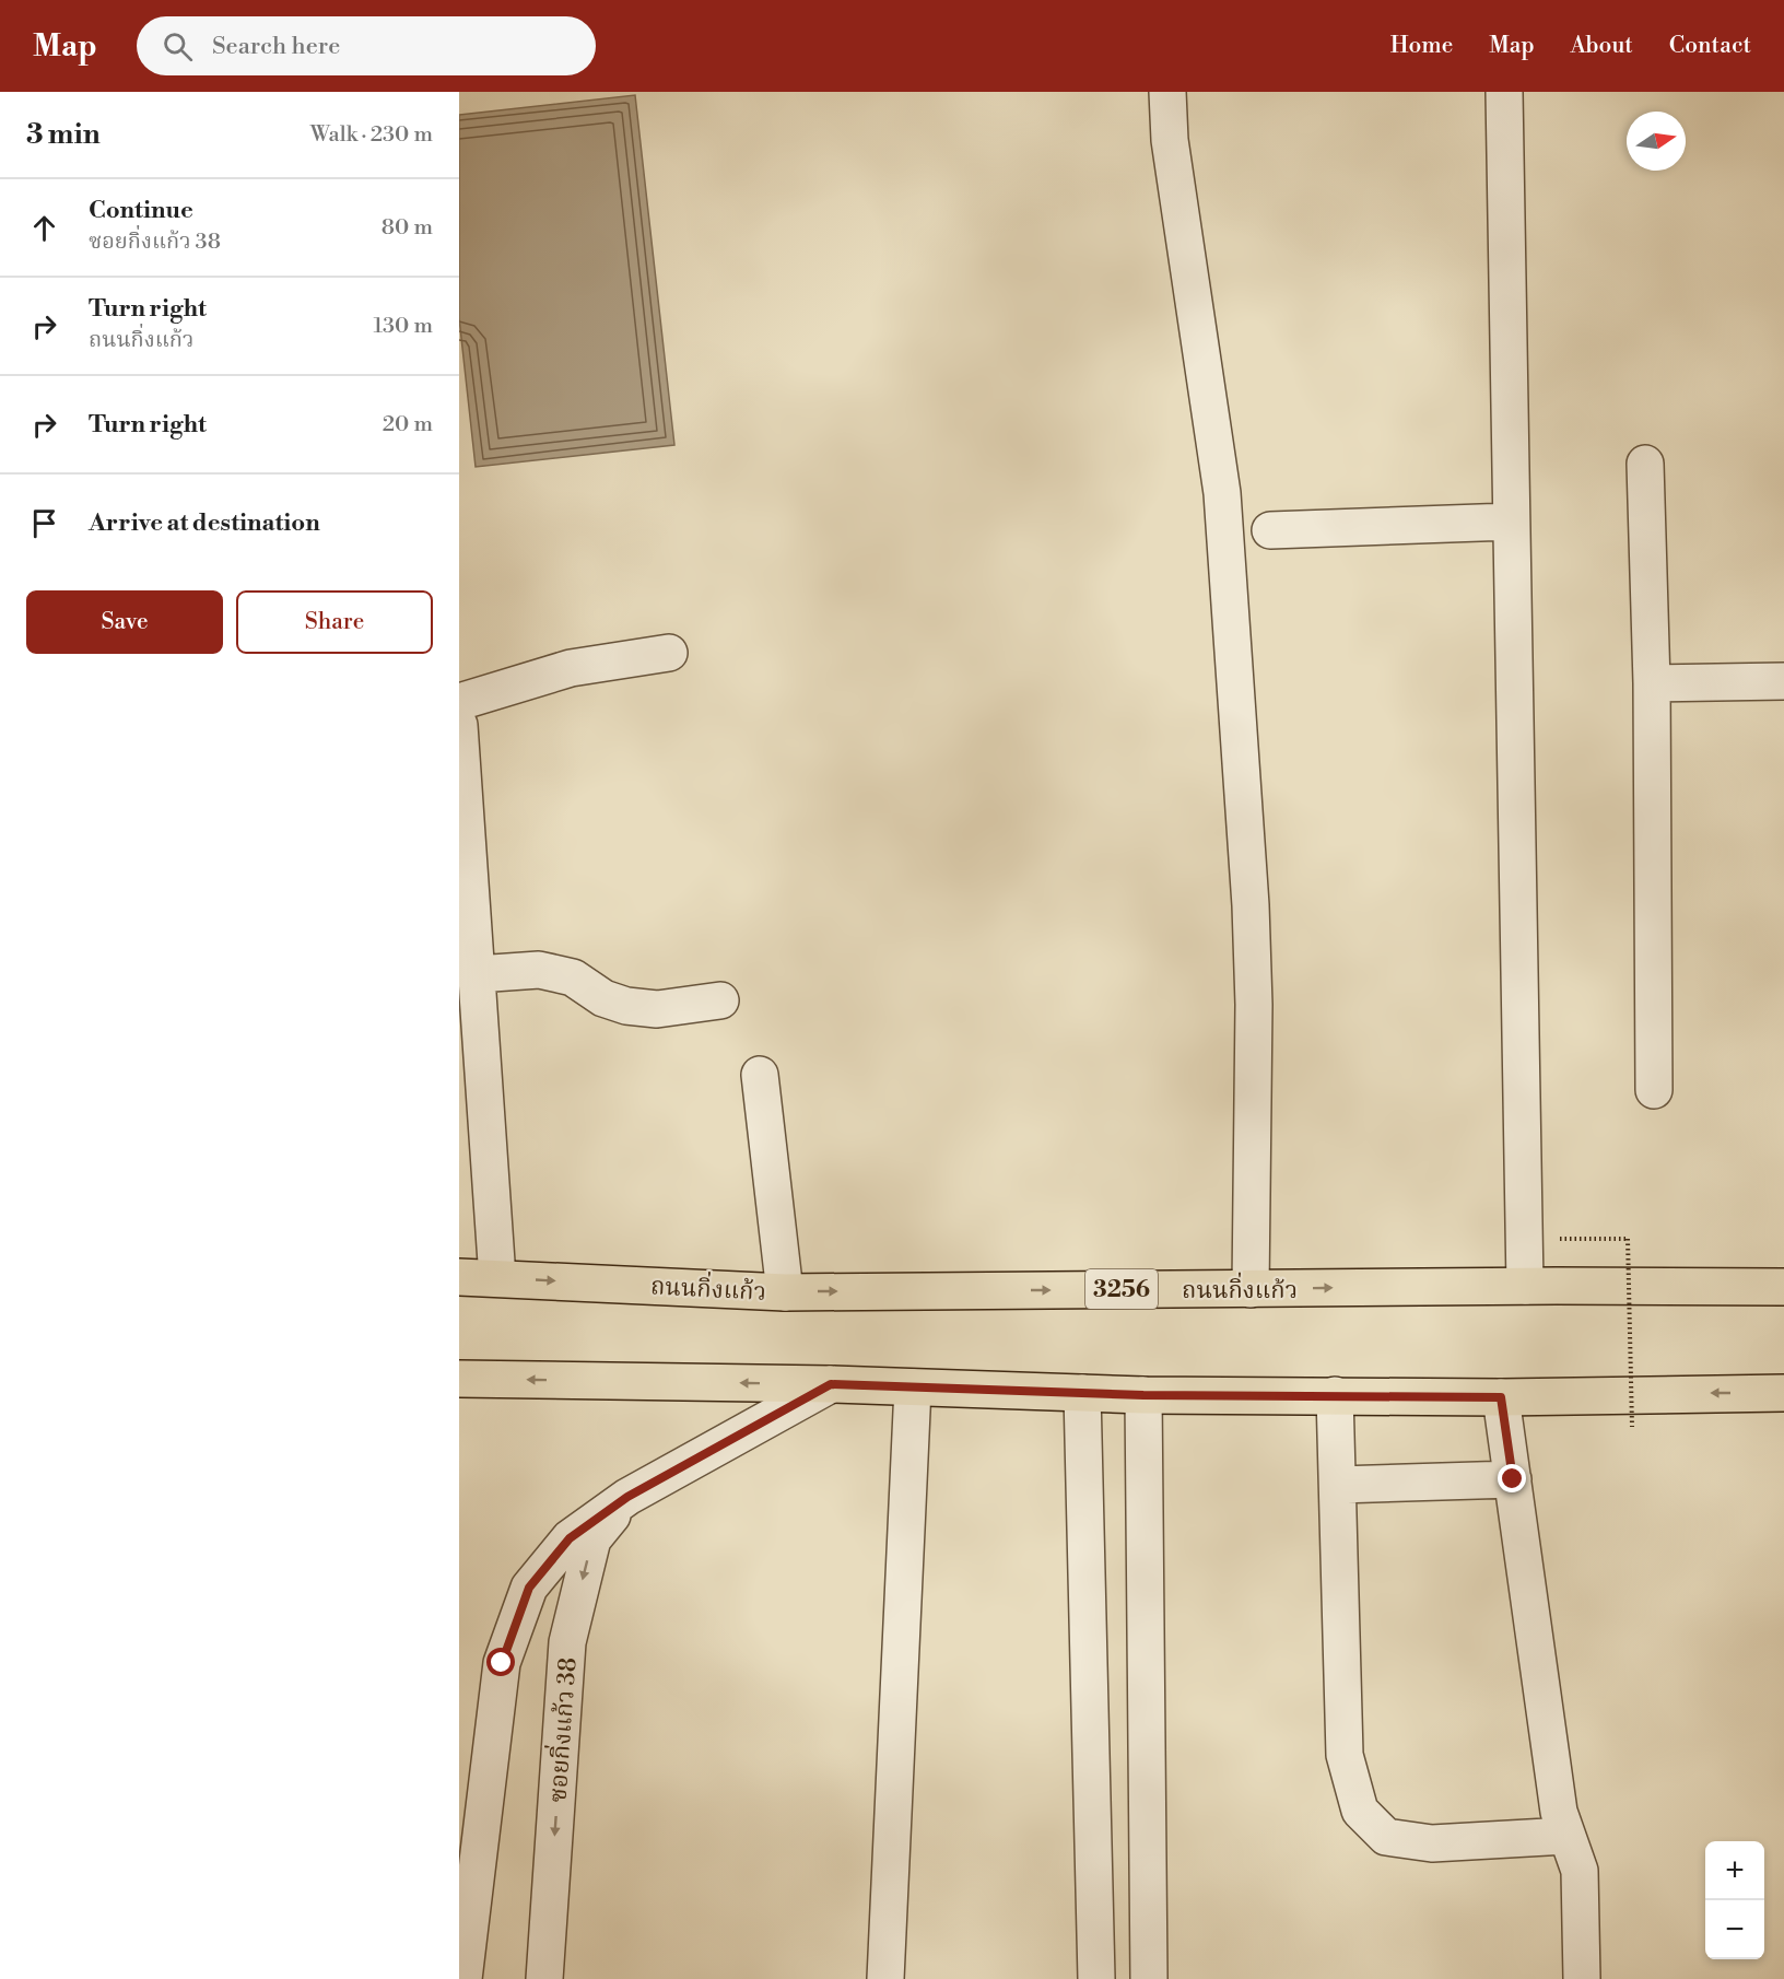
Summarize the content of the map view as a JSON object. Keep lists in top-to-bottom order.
{
  "streets": {
    "main road": ["ถนนกิ่งแก้ว", "3256"],
    "street": ["ซอยกิ่งแก้ว 38"]
  },
  "north": "right",
  "page": {
    "header": "Map",
    "search": "Search here",
    "nav": [
      "Home",
      "Map",
      "About",
      "Contact"
    ],
    "heading": ["3 min", "Walk · 230 m"],
    "list": [
      ["Continue", "ซอยกิ่งแก้ว 38", "80 m"],
      ["Turn right", "ถนนกิ่งแก้ว", "130 m"],
      ["Turn right", "20 m"],
      "Arrive at destination"
    ],
    "buttons": ["Save", "Share"],
    "map_buttons": ["+", "−"]
  }
}
